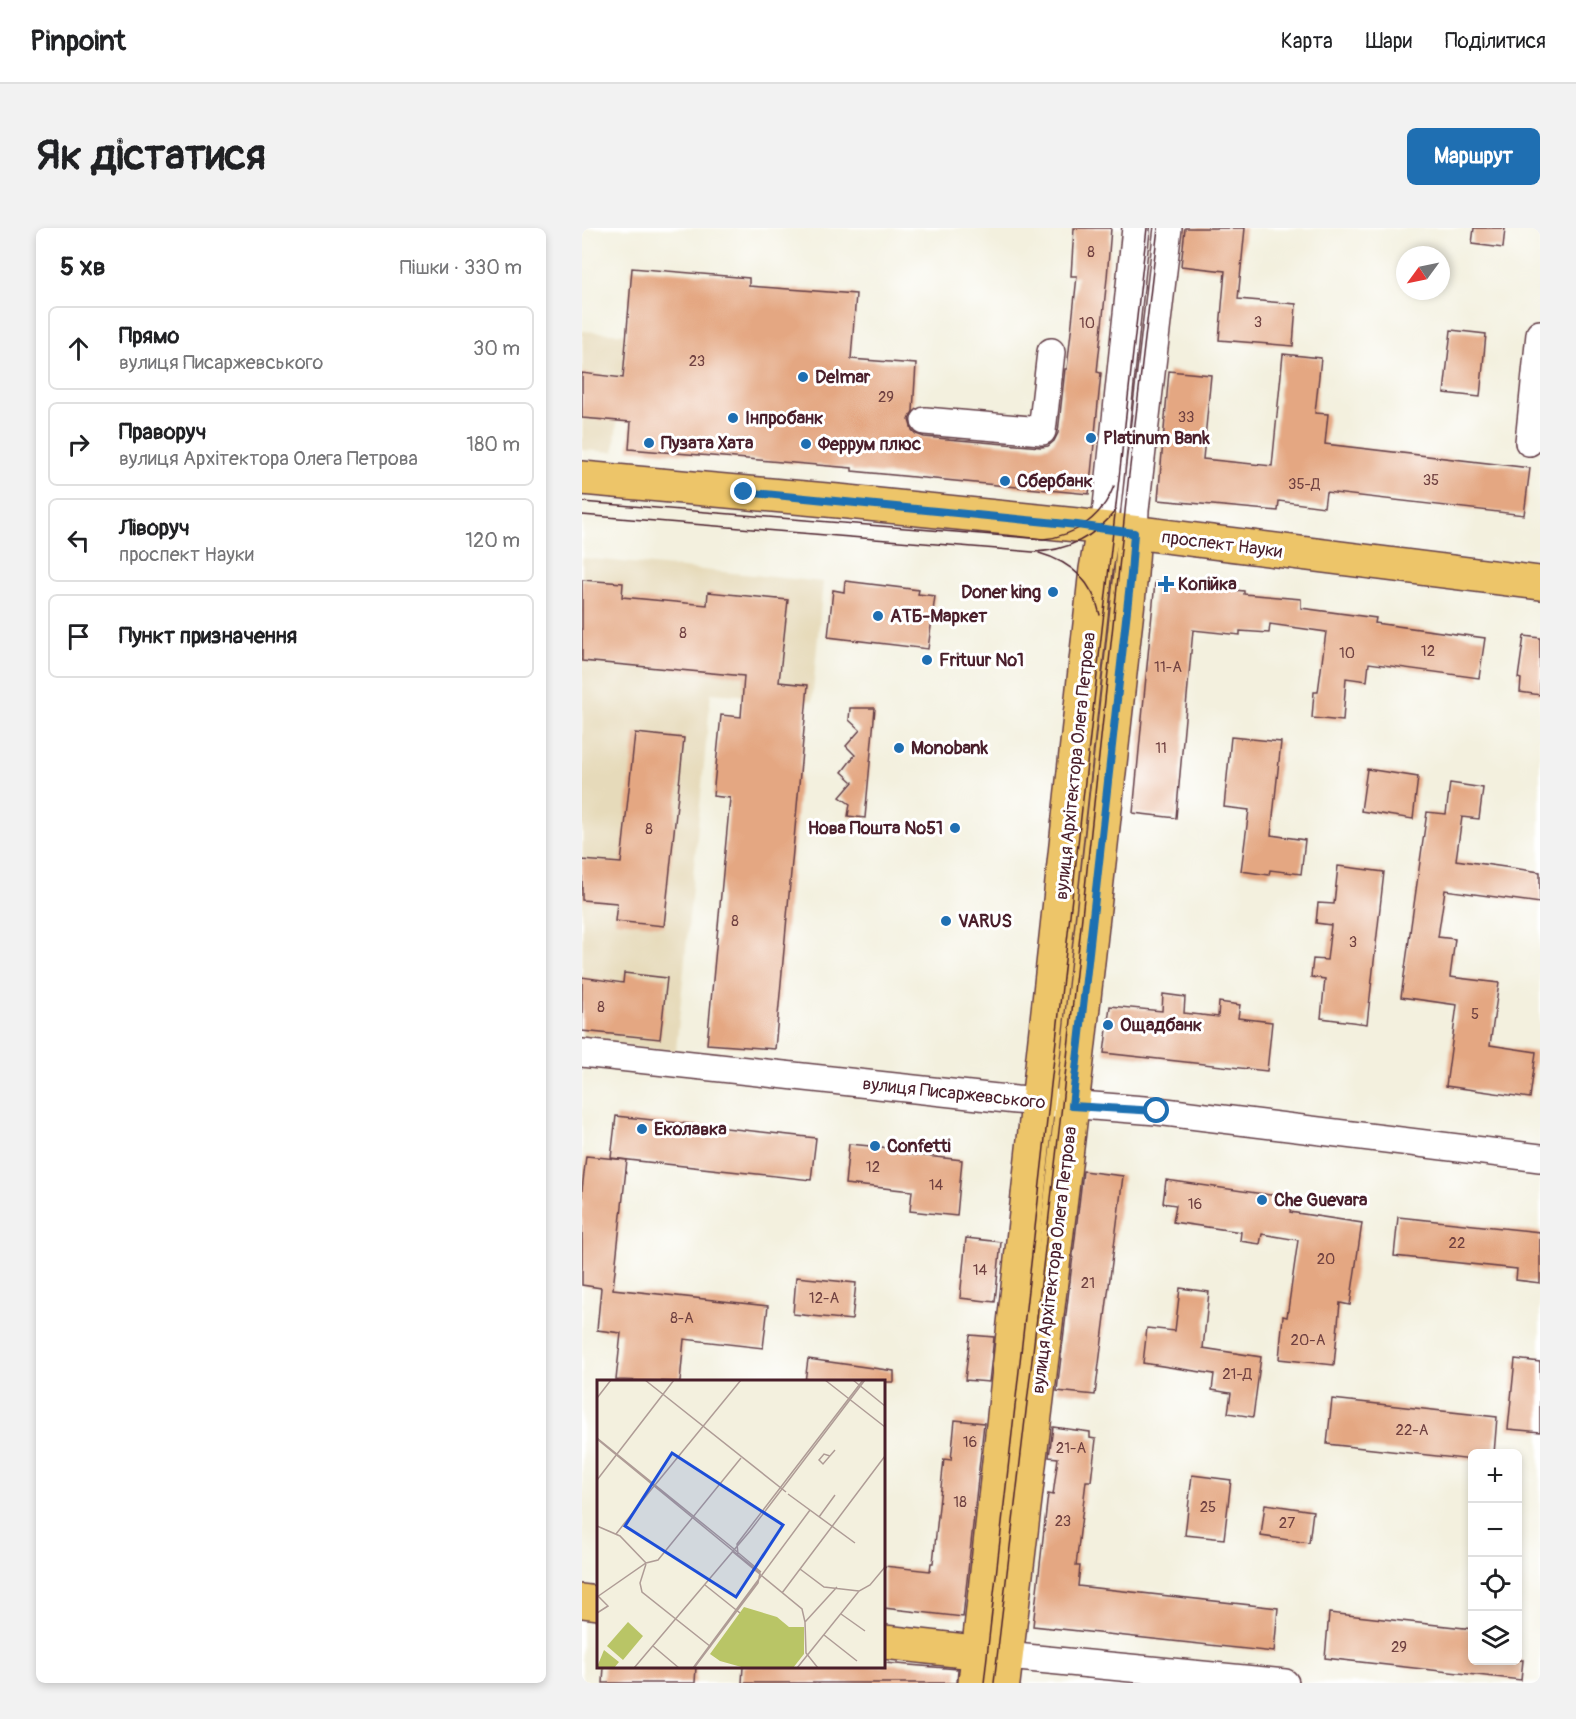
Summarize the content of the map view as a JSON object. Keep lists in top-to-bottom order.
{
  "streets": {
    "main road": ["проспект Науки", "вулиця Архітектора Олега Петрова"],
    "street": ["вулиця Писаржевського"]
  },
  "crossings": [
    ["проспект Науки", "вулиця Архітектора Олега Петрова"],
    ["вулиця Архітектора Олега Петрова", "вулиця Писаржевського"]
  ],
  "places": {
    "other": [
      "Delmar",
      "Інпробанк",
      "Platinum Bank",
      "Пузата Хата",
      "Феррум плюс",
      "Сбербанк",
      "Doner king",
      "АТБ-Маркет",
      "Frituur №1",
      "Monobank",
      "Нова Пошта №51",
      "VARUS",
      "Ощадбанк",
      "Еколавка",
      "Confetti",
      "Che Guevara"
    ],
    "health": ["Копійка"]
  },
  "house_numbers": [
    "8",
    "3",
    "10",
    "23",
    "29",
    "33",
    "35",
    "35-Д",
    "8",
    "12",
    "10",
    "11-А",
    "11",
    "8",
    "8",
    "3",
    "8",
    "5",
    "12",
    "14",
    "16",
    "22",
    "20",
    "14",
    "21",
    "12-А",
    "8-А",
    "20-А",
    "21-Д",
    "22-А",
    "16",
    "21-А",
    "18",
    "25",
    "23",
    "27",
    "29"
  ],
  "north": "bottom left",
  "page": {
    "header": "Pinpoint",
    "nav": ["Карта", "Шари", "Поділитися"],
    "buttons": "Маршрут",
    "title": "Як дістатися",
    "heading": ["5 хв", "Пішки · 330 m"],
    "list": [
      ["Прямо", "вулиця Писаржевського", "30 m"],
      ["Праворуч", "вулиця Архітектора Олега Петрова", "180 m"],
      ["Ліворуч", "проспект Науки", "120 m"],
      "Пункт призначення"
    ],
    "map_buttons": ["+", "−"]
  }
}
